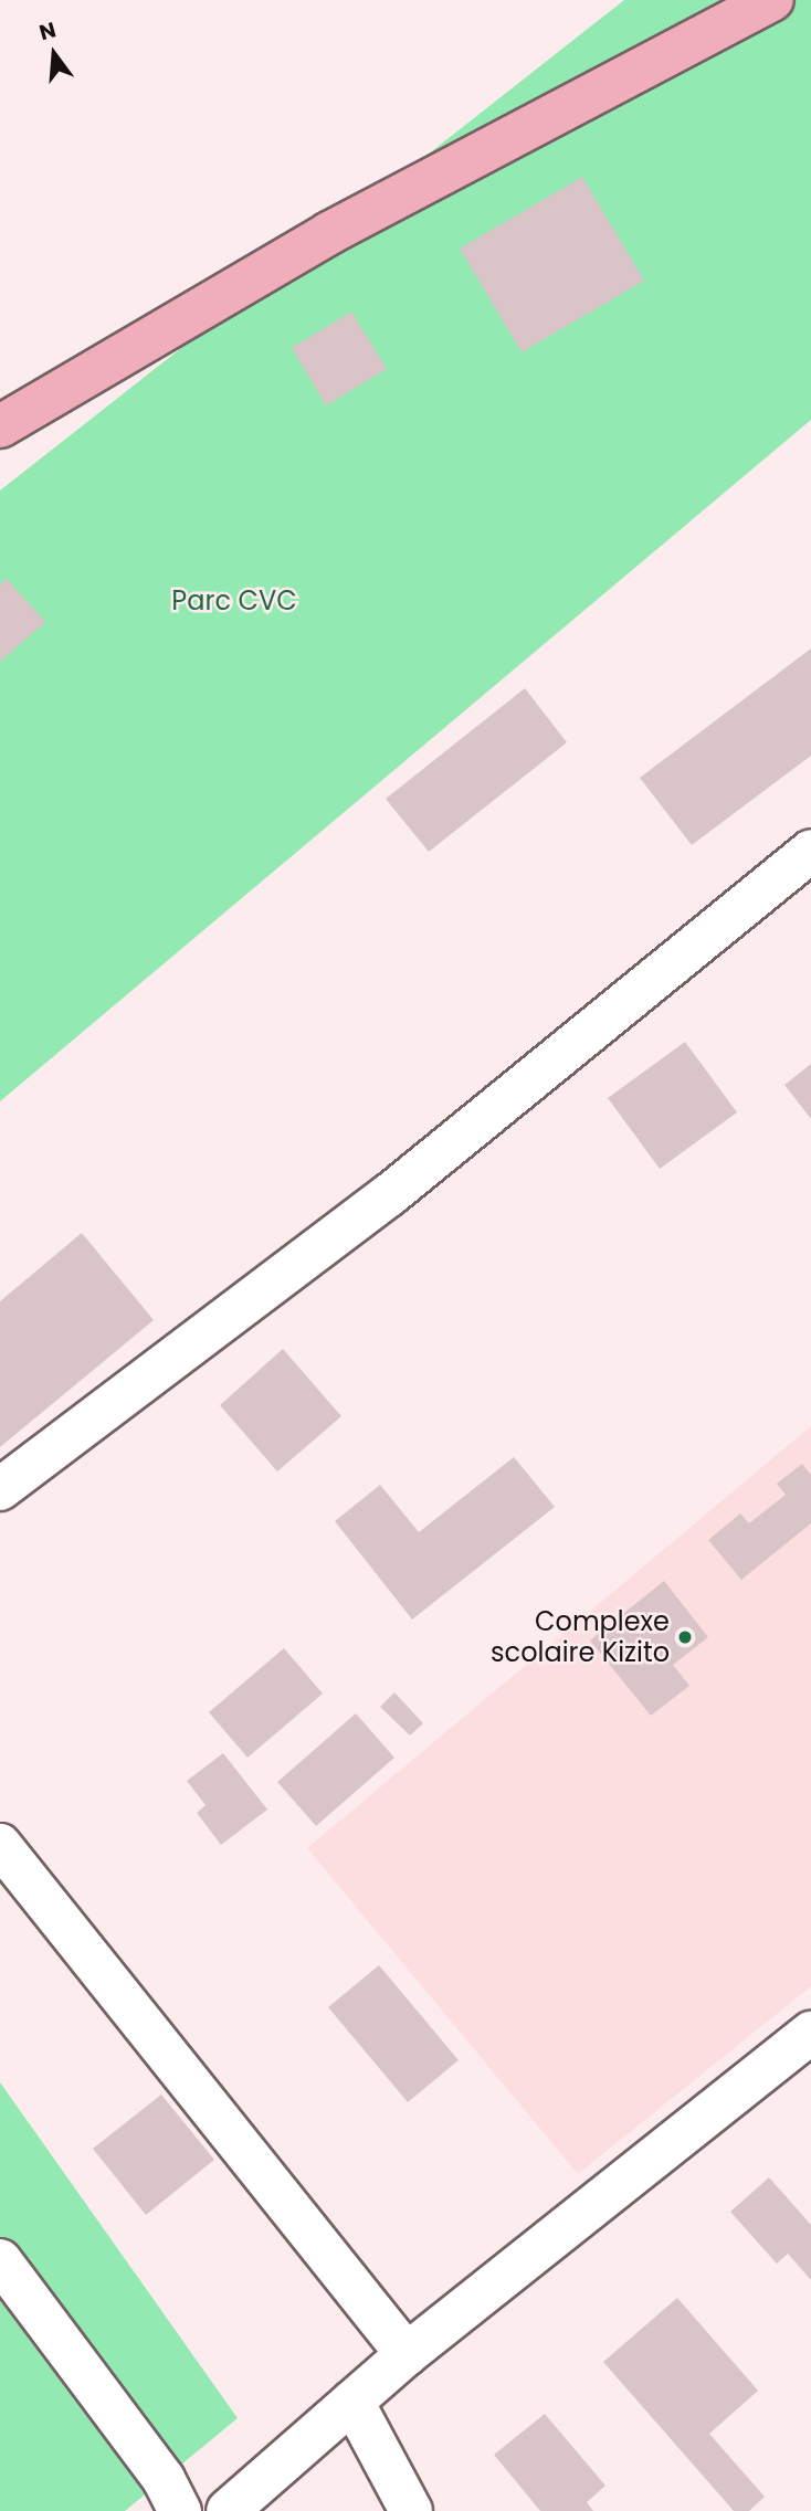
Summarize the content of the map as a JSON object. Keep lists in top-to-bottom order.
{
  "parks": ["Parc CVC"],
  "places": ["Complexe scolaire Kizito"],
  "north": "top"
}
